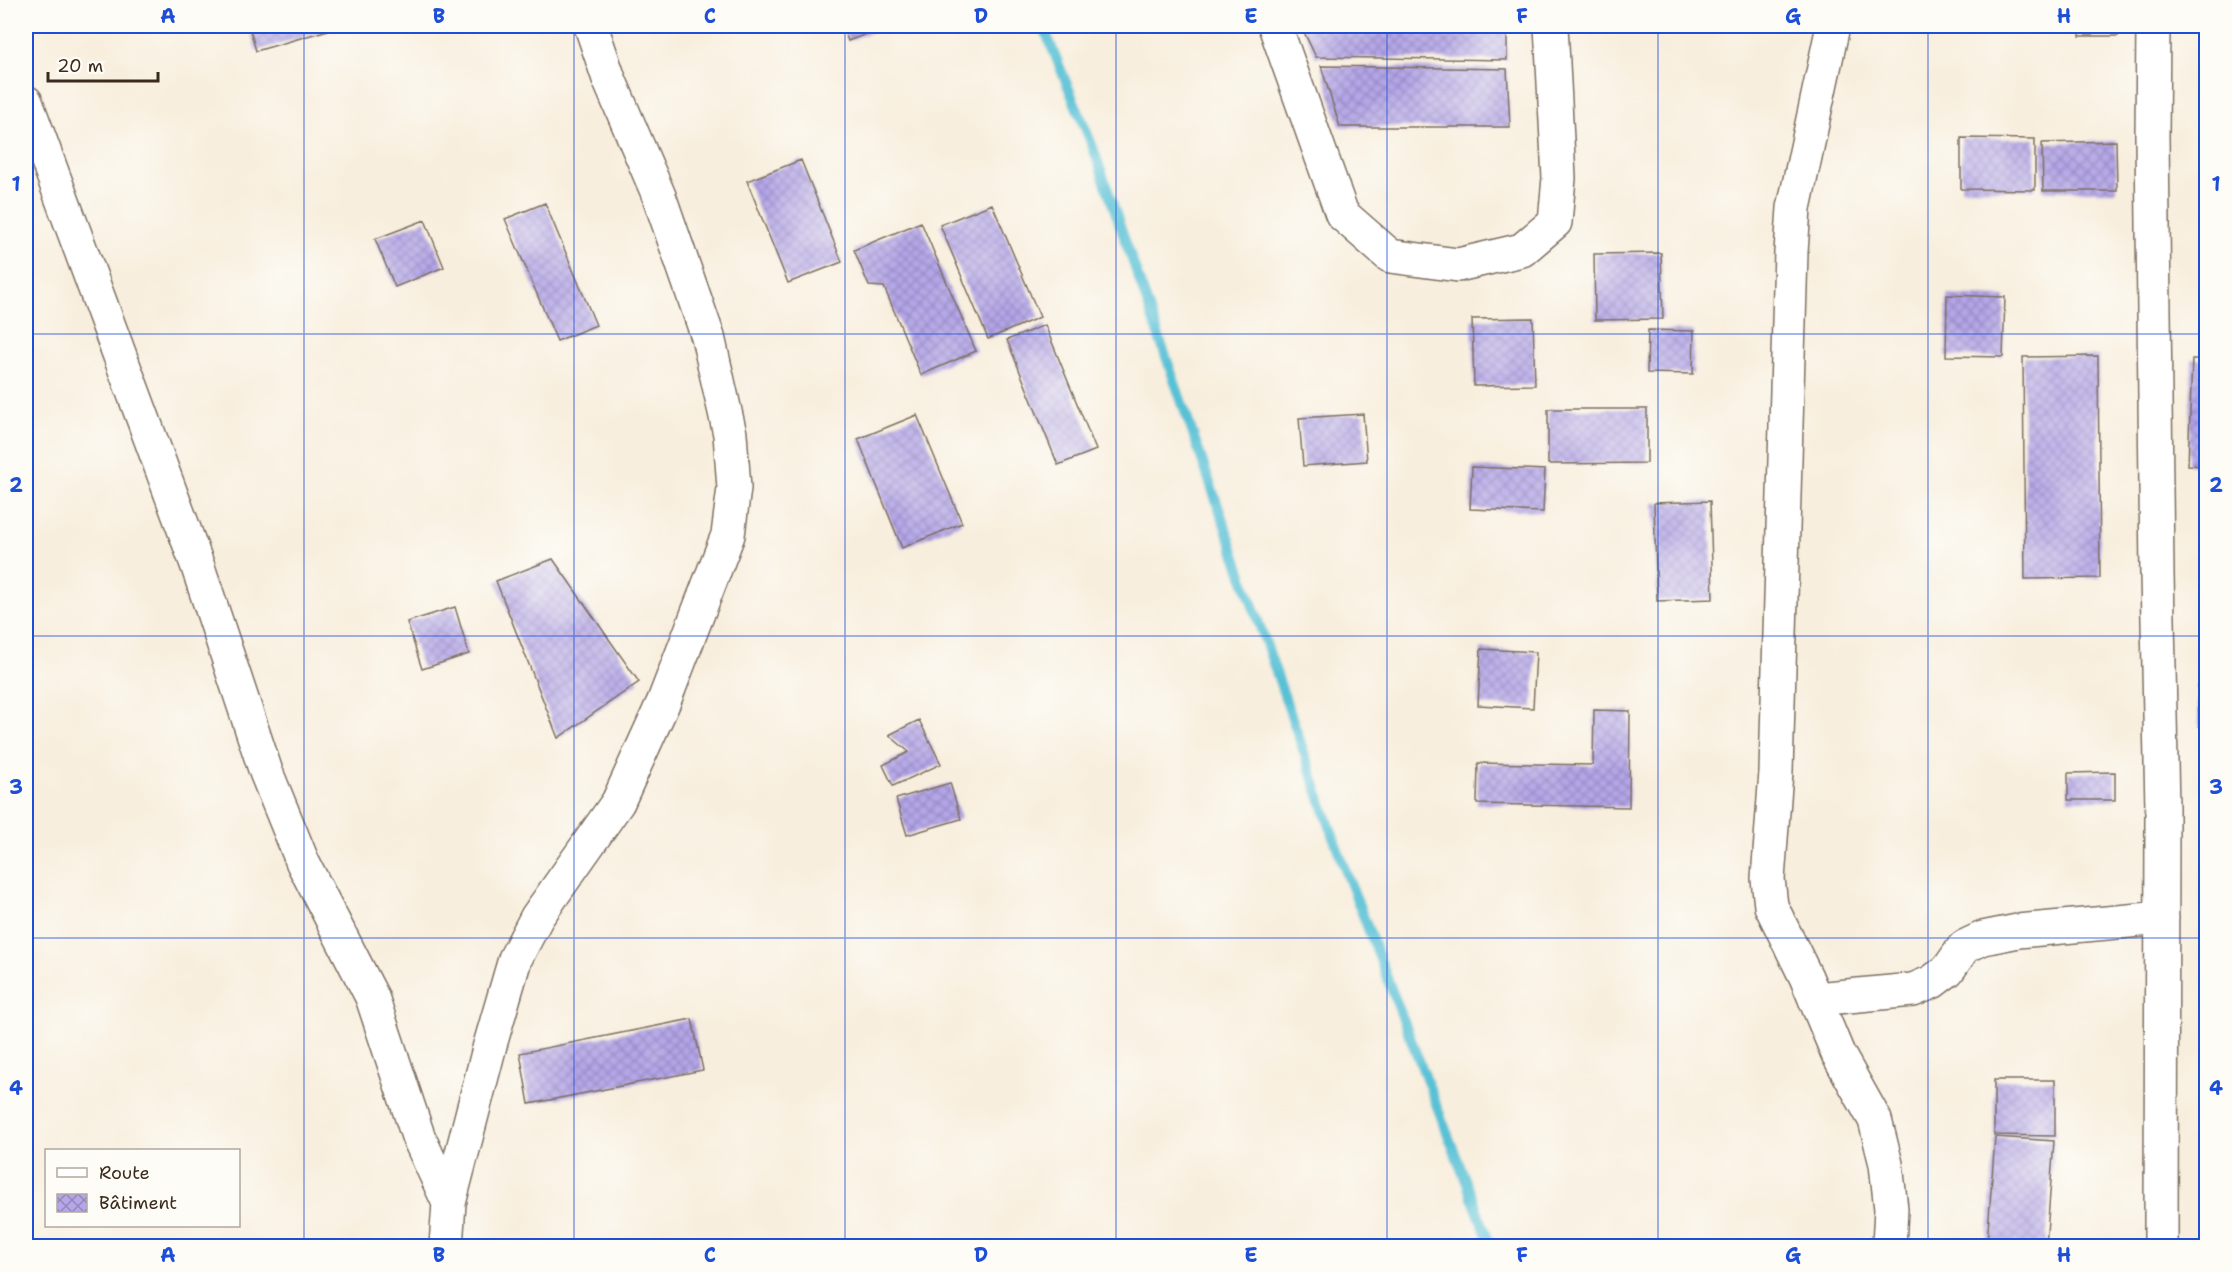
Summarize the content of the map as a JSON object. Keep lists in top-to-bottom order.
{
  "legend": ["Route", "Bâtiment"],
  "scale_bar": "20 m",
  "grid": {
    "columns": [
      "A",
      "B",
      "C",
      "D",
      "E",
      "F",
      "G",
      "H"
    ],
    "rows": [
      "1",
      "2",
      "3",
      "4"
    ]
  }
}
